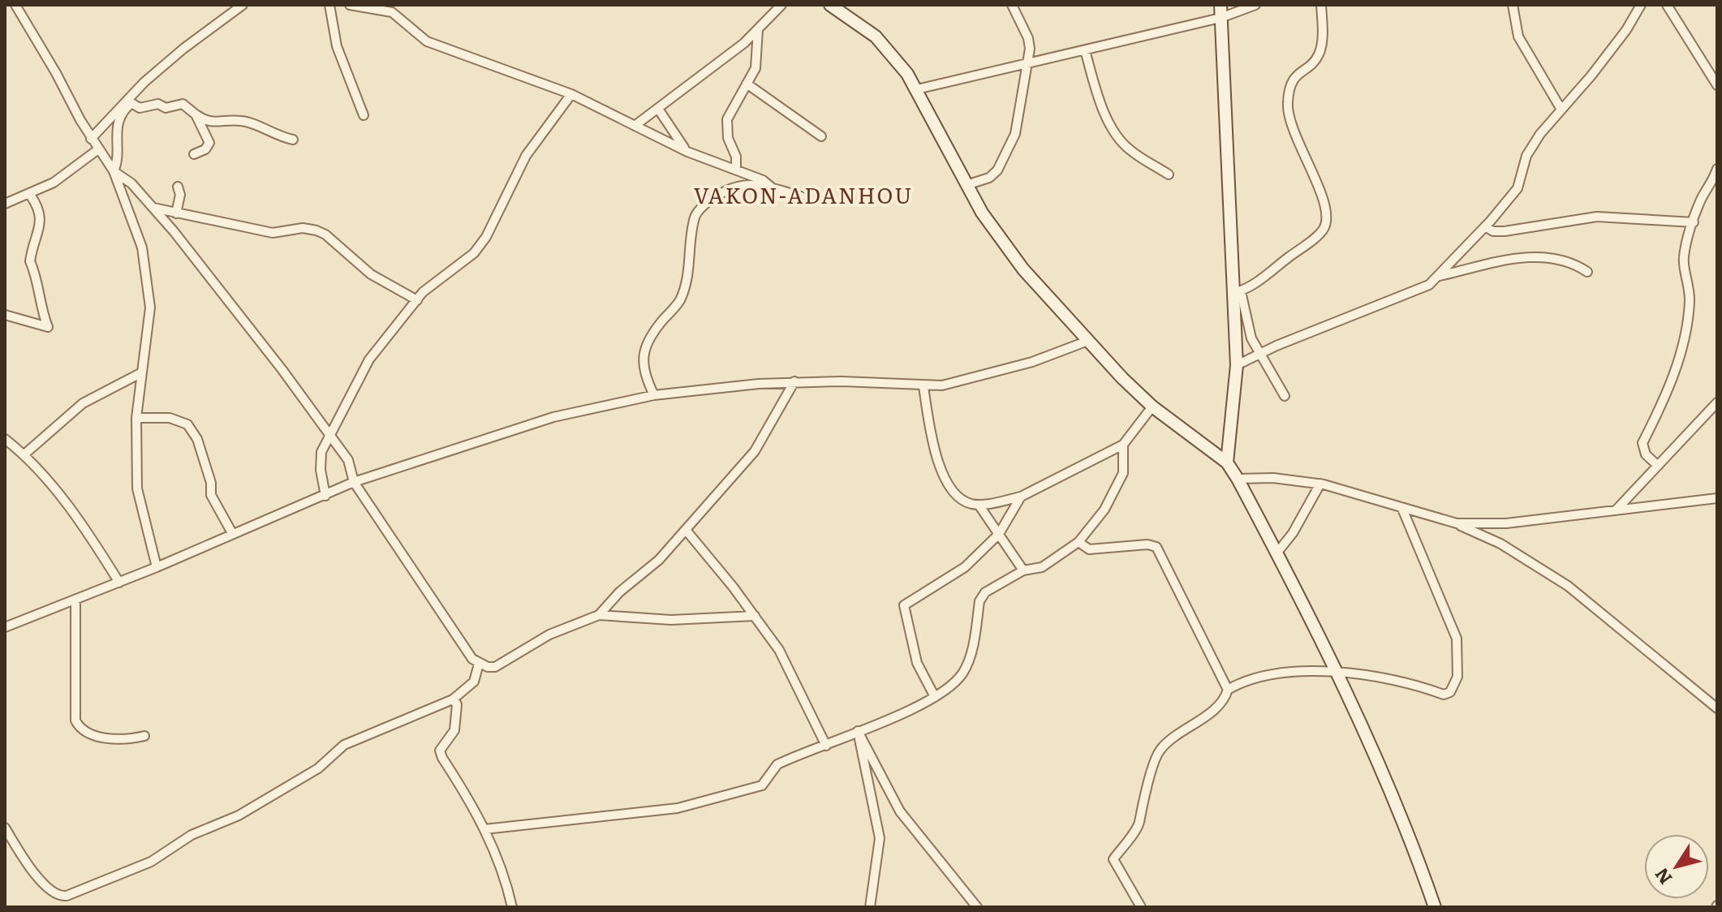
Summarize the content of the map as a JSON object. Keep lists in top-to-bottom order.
{
  "districts": ["VAKON-ADANHOU"],
  "north": "bottom left"
}
